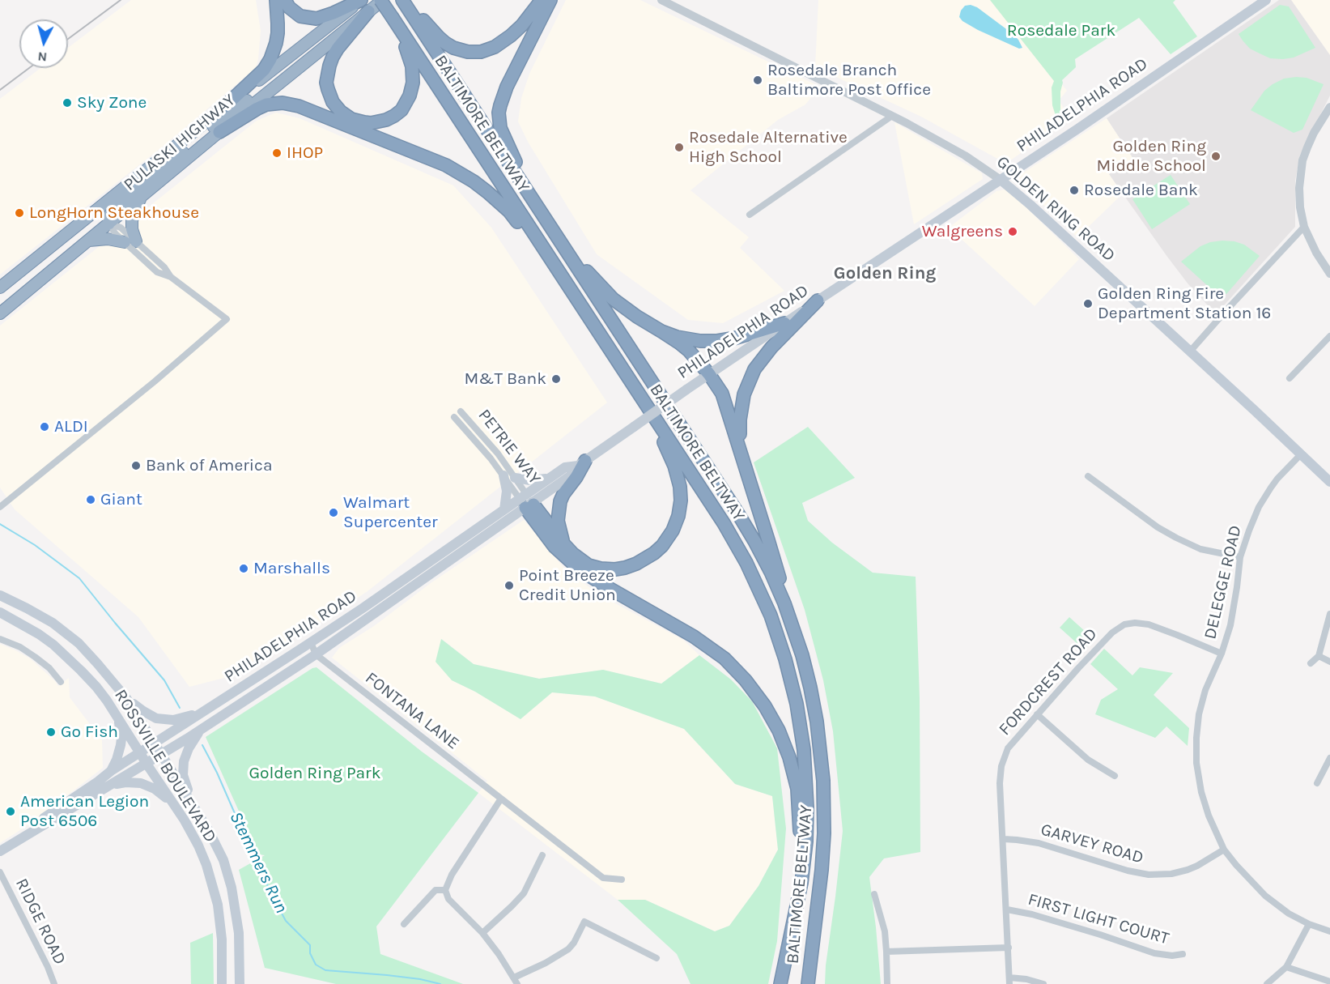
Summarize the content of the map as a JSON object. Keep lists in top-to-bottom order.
{
  "streets": {
    "highway": ["BALTIMORE BELTWAY", "PULASKI HIGHWAY"],
    "main road": ["PHILADELPHIA ROAD", "GOLDEN RING ROAD", "ROSSVILLE BOULEVARD"],
    "street": [
      "PETRIE WAY",
      "DELEGGE ROAD",
      "FORDCREST ROAD",
      "FONTANA LANE",
      "GARVEY ROAD",
      "FIRST LIGHT COURT",
      "RIDGE ROAD"
    ]
  },
  "crossings": [
    ["PHILADELPHIA ROAD", "GOLDEN RING ROAD"],
    ["PHILADELPHIA ROAD", "PETRIE WAY"],
    ["PHILADELPHIA ROAD", "FONTANA LANE"],
    ["PHILADELPHIA ROAD", "ROSSVILLE BOULEVARD"],
    ["BALTIMORE BELTWAY", "PULASKI HIGHWAY"],
    ["GOLDEN RING ROAD", "DELEGGE ROAD"],
    ["DELEGGE ROAD", "FORDCREST ROAD"],
    ["DELEGGE ROAD", "GARVEY ROAD"],
    ["FORDCREST ROAD", "GARVEY ROAD"],
    ["FORDCREST ROAD", "FIRST LIGHT COURT"]
  ],
  "districts": ["Golden Ring"],
  "water": ["Stemmers Run"],
  "parks": ["Rosedale Park", "Golden Ring Park"],
  "places": [
    "Rosedale Branch Baltimore Post Office",
    "Sky Zone",
    "Rosedale Alternative High School",
    "IHOP",
    "Golden Ring Middle School",
    "Rosedale Bank",
    "LongHorn Steakhouse",
    "Walgreens",
    "Golden Ring Fire Department Station 16",
    "M&T Bank",
    "ALDI",
    "Bank of America",
    "Giant",
    "Walmart Supercenter",
    "Marshalls",
    "Point Breeze Credit Union",
    "Go Fish",
    "American Legion Post 6506"
  ],
  "north": "bottom"
}
